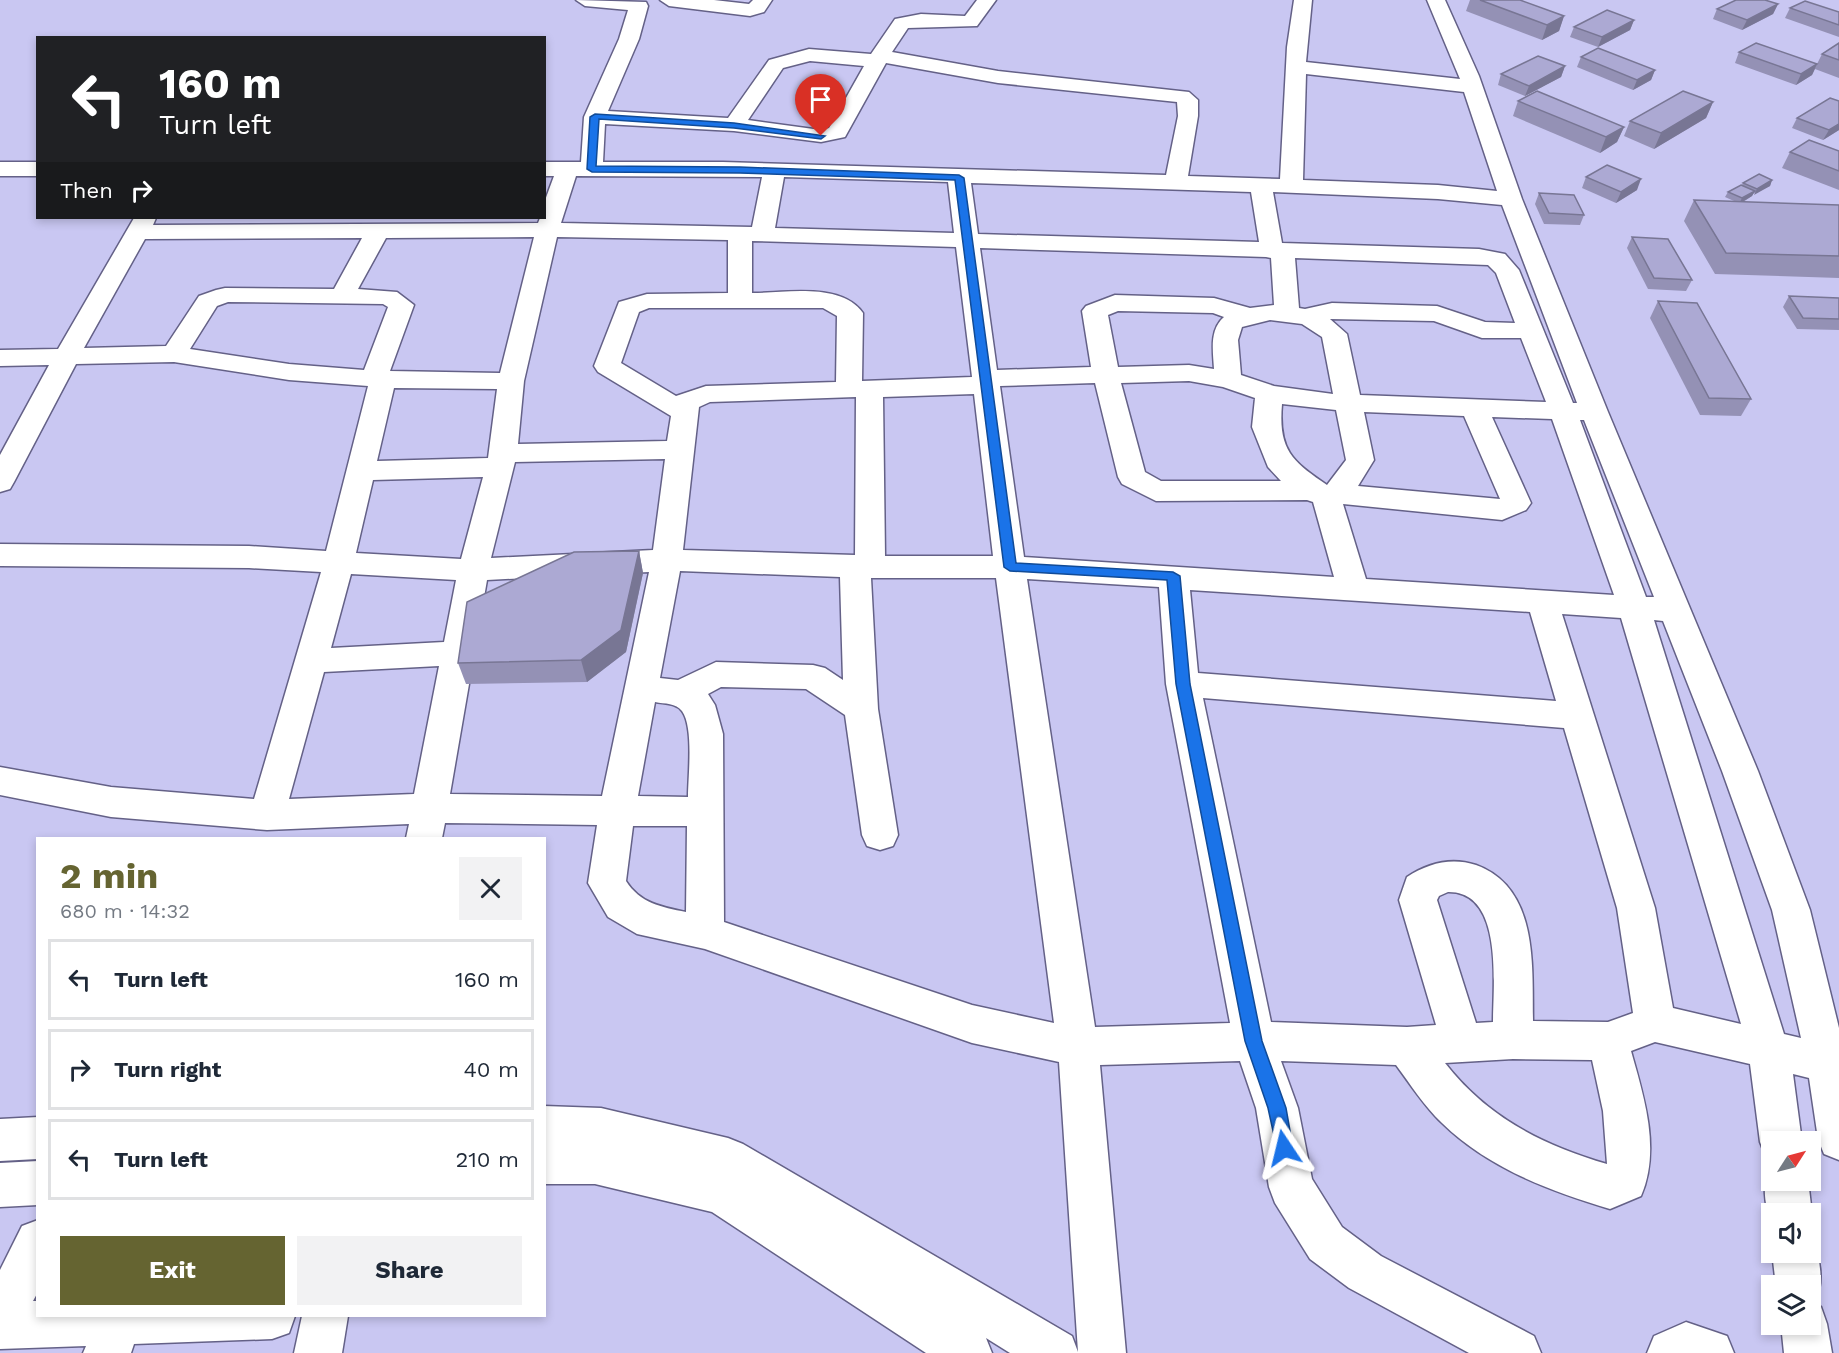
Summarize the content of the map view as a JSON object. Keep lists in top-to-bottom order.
{
  "north": "top right",
  "page": {
    "turn": ["160 m", "Turn left"],
    "then": "Then",
    "heading": ["2 min", "680 m · 14:32"],
    "list": [
      {
        "name": "Turn left",
        "value": "160 m"
      },
      {
        "name": "Turn right",
        "value": "40 m"
      },
      {
        "name": "Turn left",
        "value": "210 m"
      }
    ],
    "buttons": ["Exit", "Share"]
  }
}
